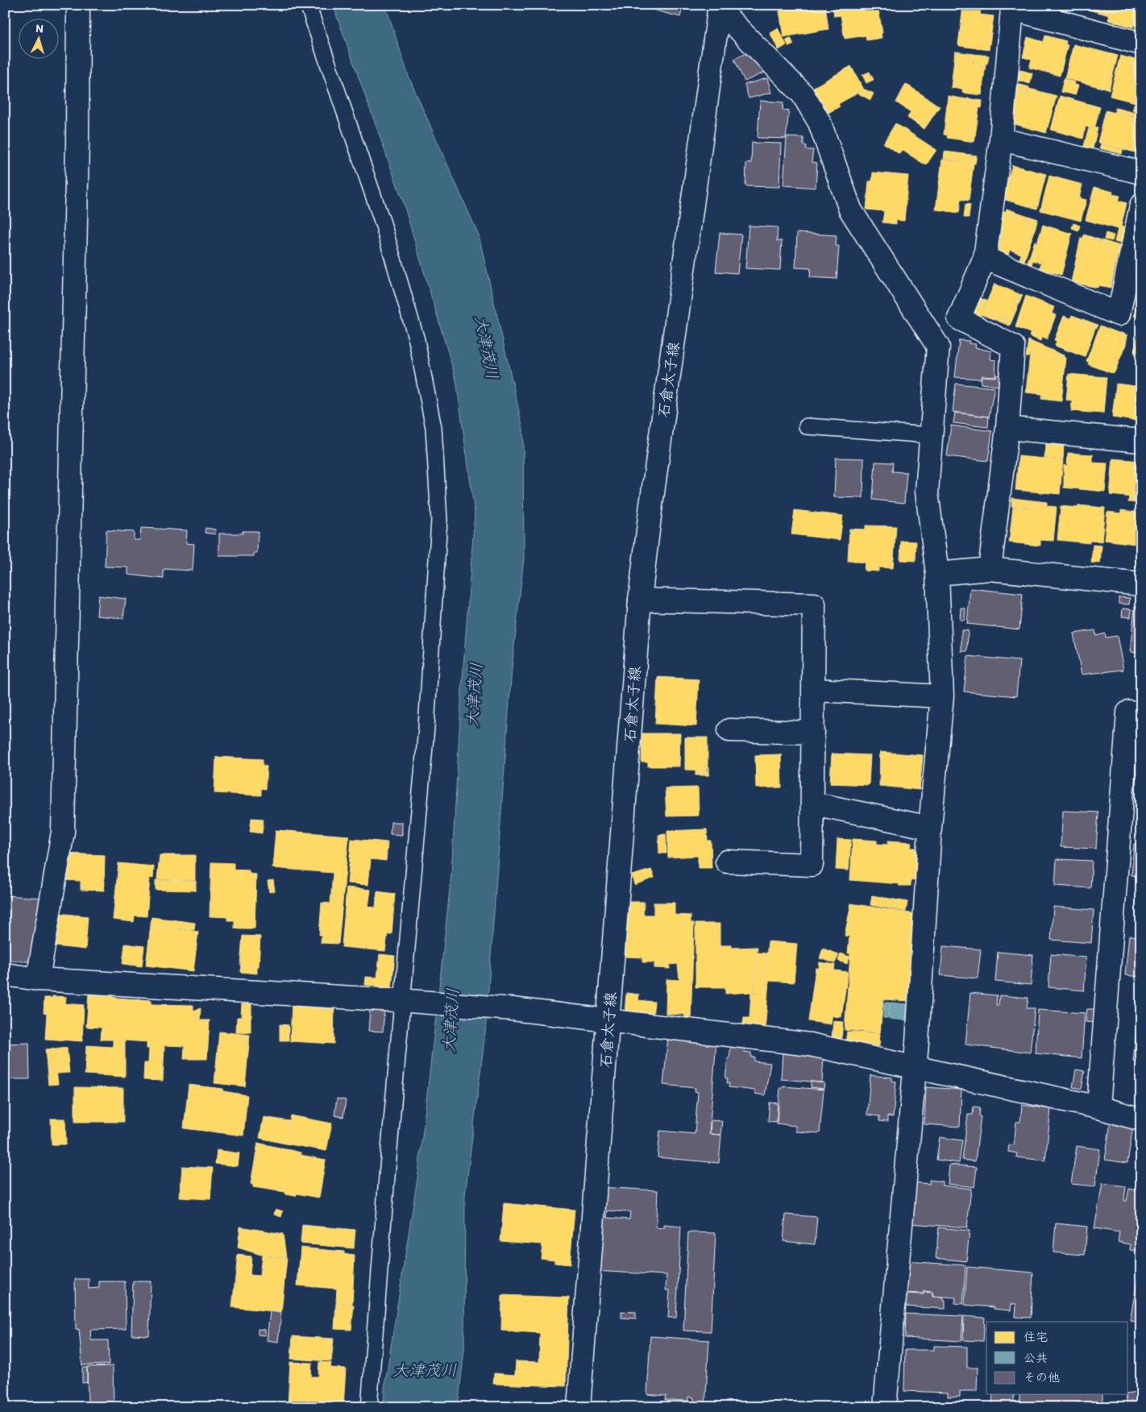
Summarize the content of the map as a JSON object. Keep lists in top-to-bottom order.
{
  "streets": {
    "street": ["石倉太子線"]
  },
  "water": ["大津茂川"],
  "legend": ["住宅", "公共", "その他"],
  "north": "top"
}
